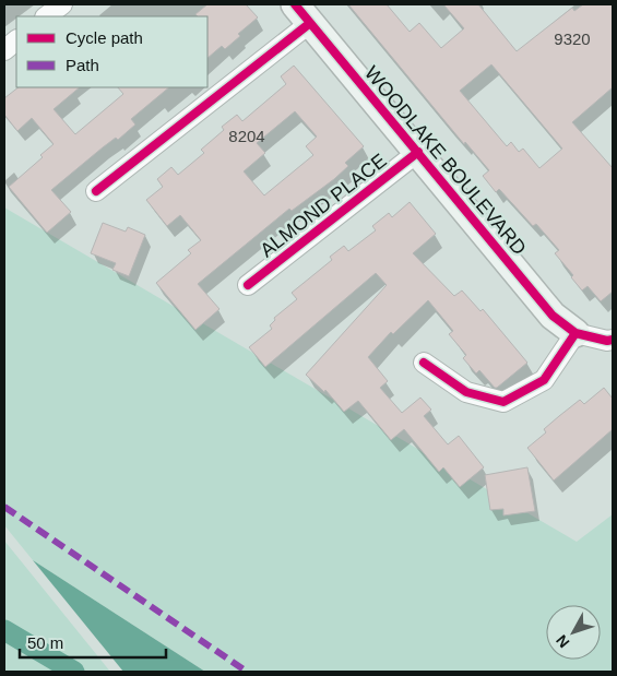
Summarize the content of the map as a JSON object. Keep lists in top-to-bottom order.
{
  "streets": {
    "street": ["WOODLAKE BOULEVARD", "ALMOND PLACE"]
  },
  "crossings": [
    ["WOODLAKE BOULEVARD", "ALMOND PLACE"]
  ],
  "house_numbers": ["9320", "8204"],
  "legend": ["Cycle path", "Path"],
  "scale_bar": "50 m",
  "north": "bottom left"
}
